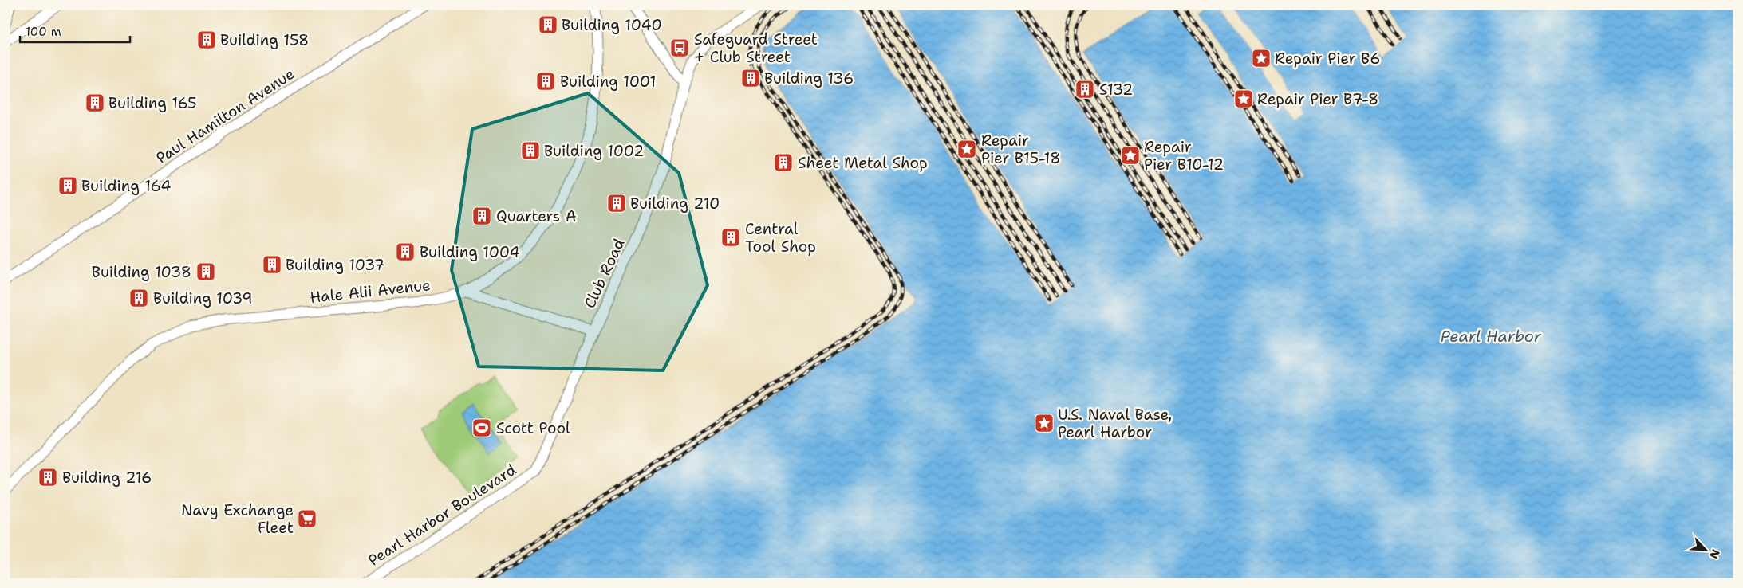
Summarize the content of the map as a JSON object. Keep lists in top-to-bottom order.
{
  "streets": {
    "street": [
      "Paul Hamilton Avenue",
      "Club Road",
      "Hale Alii Avenue",
      "Pearl Harbor Boulevard"
    ]
  },
  "crossings": [
    ["Club Road", "Pearl Harbor Boulevard"]
  ],
  "water": ["Pearl Harbor"],
  "places": {
    "building": [
      "Building 1040",
      "Building 158",
      "Building 136",
      "Building 1001",
      "S132",
      "Building 165",
      "Building 1002",
      "Sheet Metal Shop",
      "Building 164",
      "Building 210",
      "Quarters A",
      "Central Tool Shop",
      "Building 1004",
      "Building 1037",
      "Building 1038",
      "Building 1039",
      "Building 216"
    ],
    "bus stop": ["Safeguard Street + Club Street"],
    "place": [
      "Repair Pier B6",
      "Repair Pier B7-8",
      "Repair Pier B15-18",
      "Repair Pier B10-12",
      "U.S. Naval Base, Pearl Harbor"
    ],
    "sports": ["Scott Pool"],
    "supermarket": ["Navy Exchange Fleet"]
  },
  "scale_bar": "100 m",
  "north": "bottom right"
}
